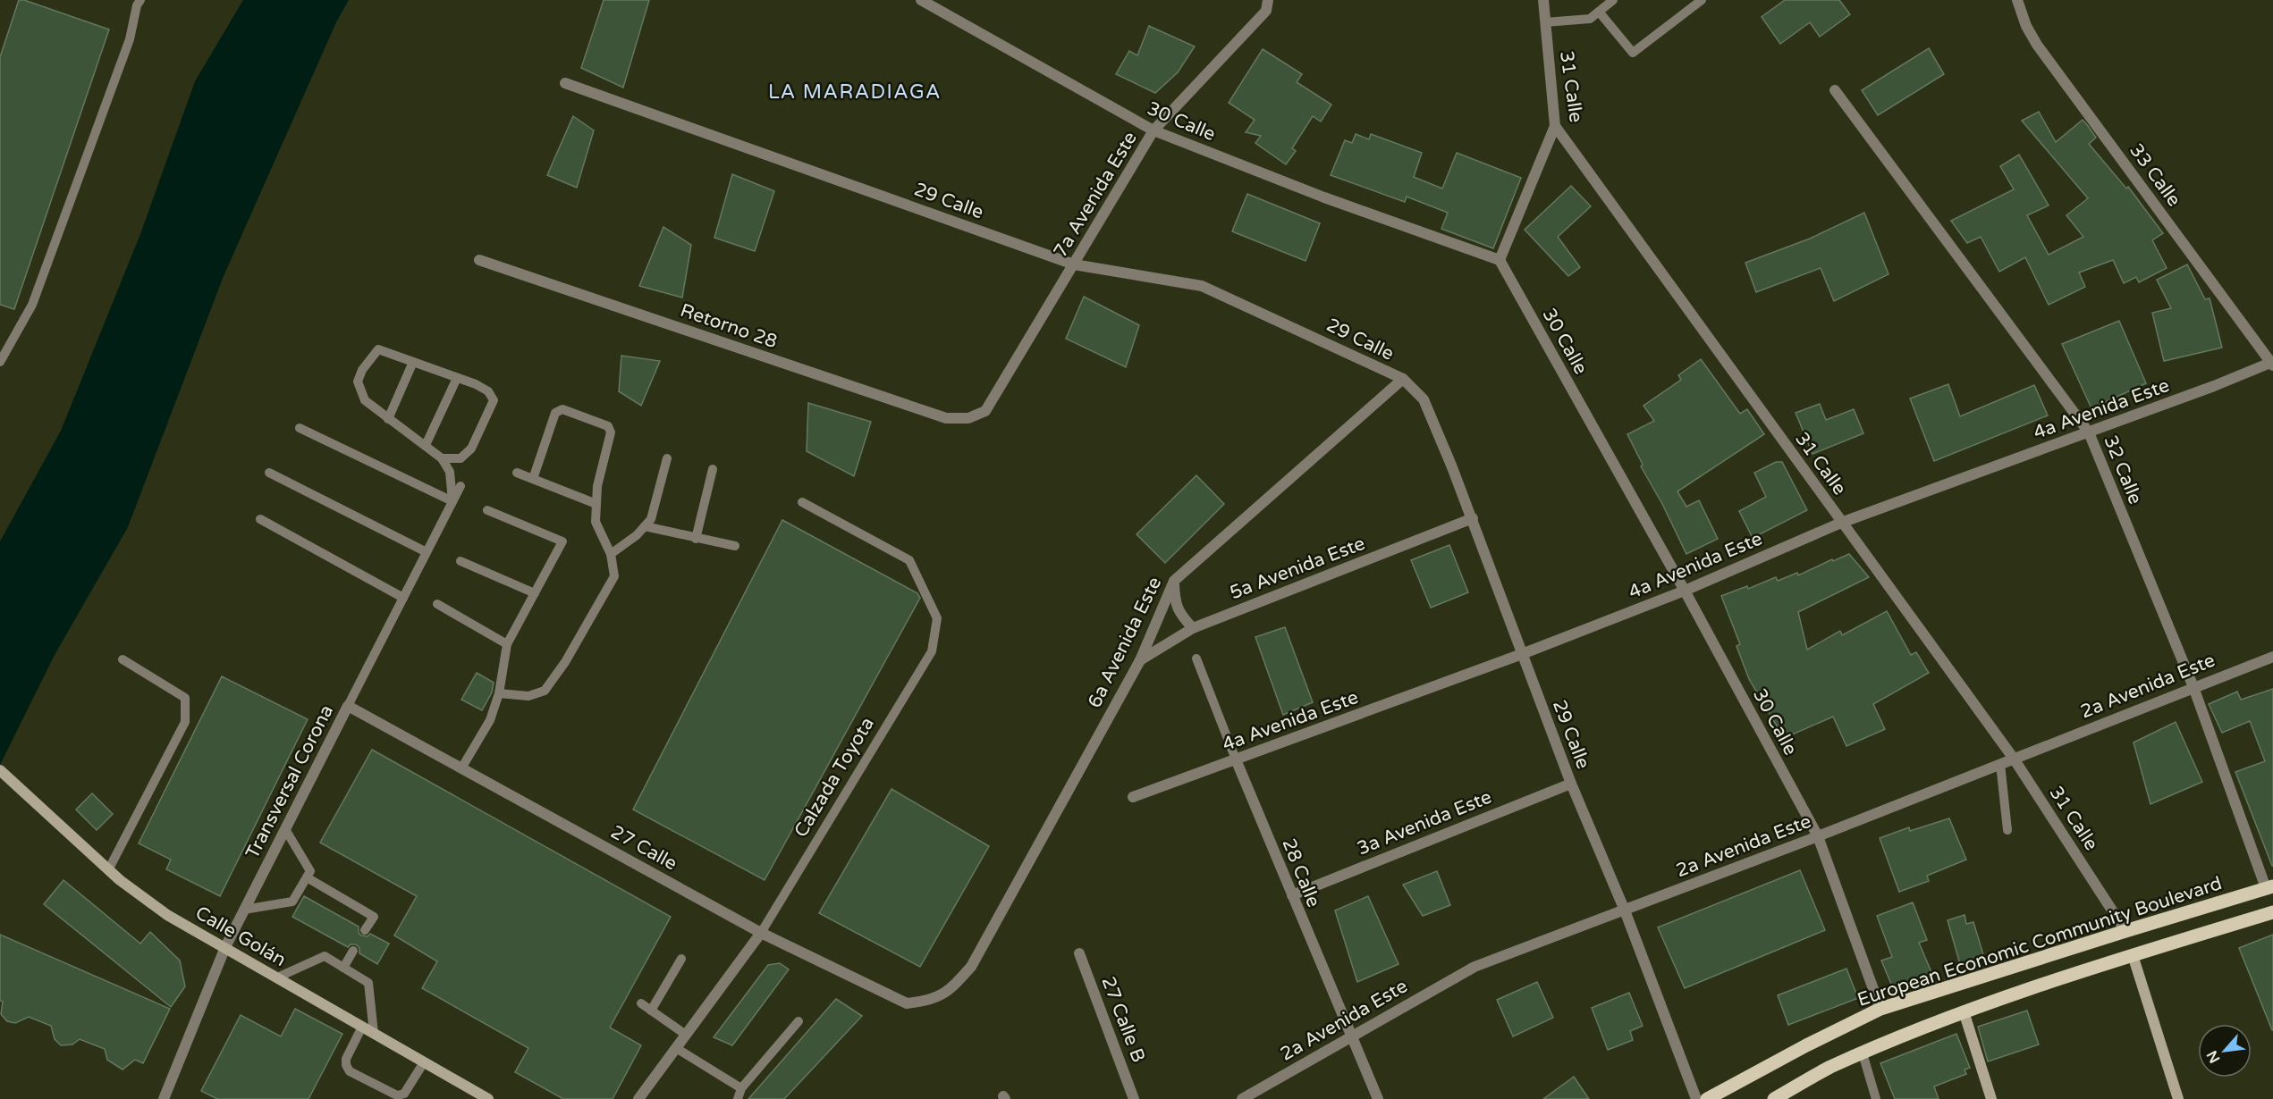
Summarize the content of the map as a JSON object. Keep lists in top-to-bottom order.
{
  "streets": {
    "main road": ["Calle Golán", "European Economic Community Boulevard"],
    "street": [
      "31 Calle",
      "30 Calle",
      "33 Calle",
      "7a Avenida Este",
      "29 Calle",
      "Retorno 28",
      "4a Avenida Este",
      "32 Calle",
      "5a Avenida Este",
      "6a Avenida Este",
      "2a Avenida Este",
      "Calzada Toyota",
      "Transversal Corona",
      "3a Avenida Este",
      "27 Calle",
      "28 Calle",
      "27 Calle B"
    ]
  },
  "crossings": [
    ["31 Calle", "4a Avenida Este"],
    ["31 Calle", "2a Avenida Este"],
    ["31 Calle", "European Economic Community Boulevard"],
    ["30 Calle", "7a Avenida Este"],
    ["30 Calle", "4a Avenida Este"],
    ["30 Calle", "2a Avenida Este"],
    ["30 Calle", "European Economic Community Boulevard"],
    ["33 Calle", "4a Avenida Este"],
    ["7a Avenida Este", "29 Calle"],
    ["7a Avenida Este", "Retorno 28"],
    ["29 Calle", "4a Avenida Este"],
    ["29 Calle", "5a Avenida Este"],
    ["29 Calle", "6a Avenida Este"],
    ["29 Calle", "2a Avenida Este"],
    ["29 Calle", "3a Avenida Este"],
    ["4a Avenida Este", "32 Calle"],
    ["4a Avenida Este", "28 Calle"],
    ["32 Calle", "2a Avenida Este"],
    ["32 Calle", "European Economic Community Boulevard"],
    ["5a Avenida Este", "6a Avenida Este"],
    ["6a Avenida Este", "27 Calle"],
    ["2a Avenida Este", "28 Calle"],
    ["Calzada Toyota", "27 Calle"],
    ["Transversal Corona", "27 Calle"],
    ["Transversal Corona", "Calle Golán"],
    ["3a Avenida Este", "28 Calle"]
  ],
  "districts": ["LA MARADIAGA"],
  "north": "bottom left"
}
